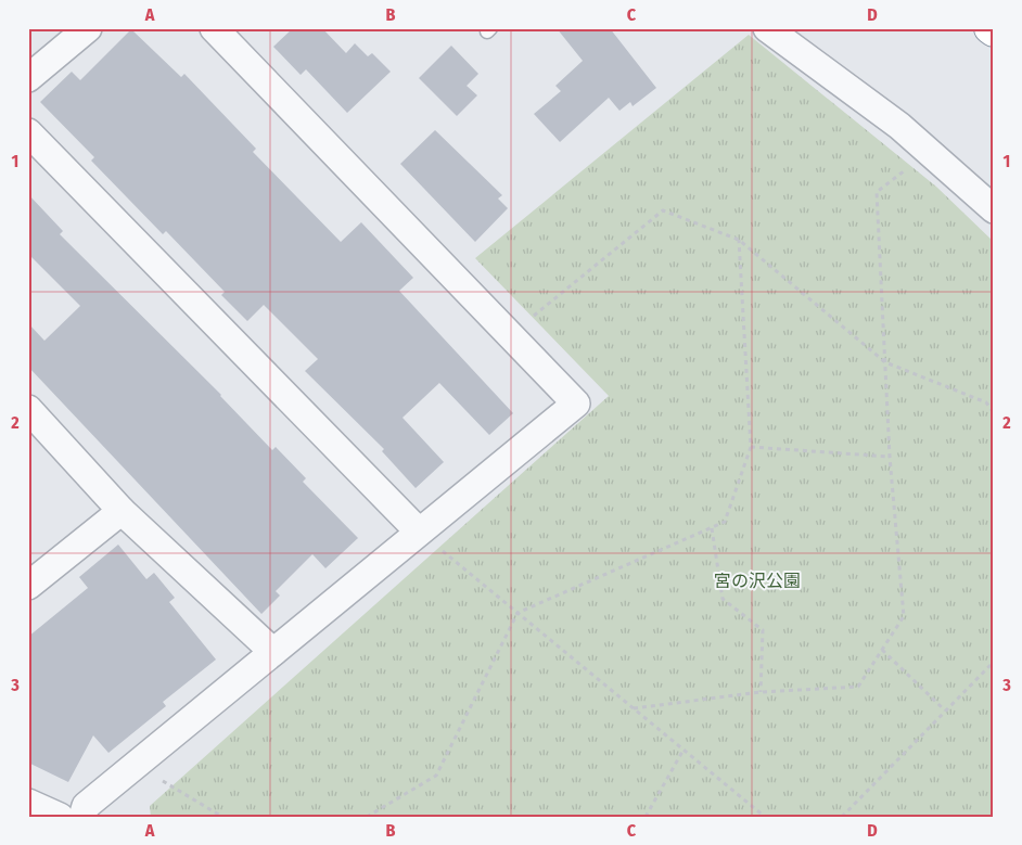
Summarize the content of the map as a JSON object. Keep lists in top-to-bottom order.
{
  "parks": ["宮の沢公園"],
  "grid": {
    "columns": [
      "A",
      "B",
      "C",
      "D"
    ],
    "rows": ["1", "2", "3"]
  }
}
